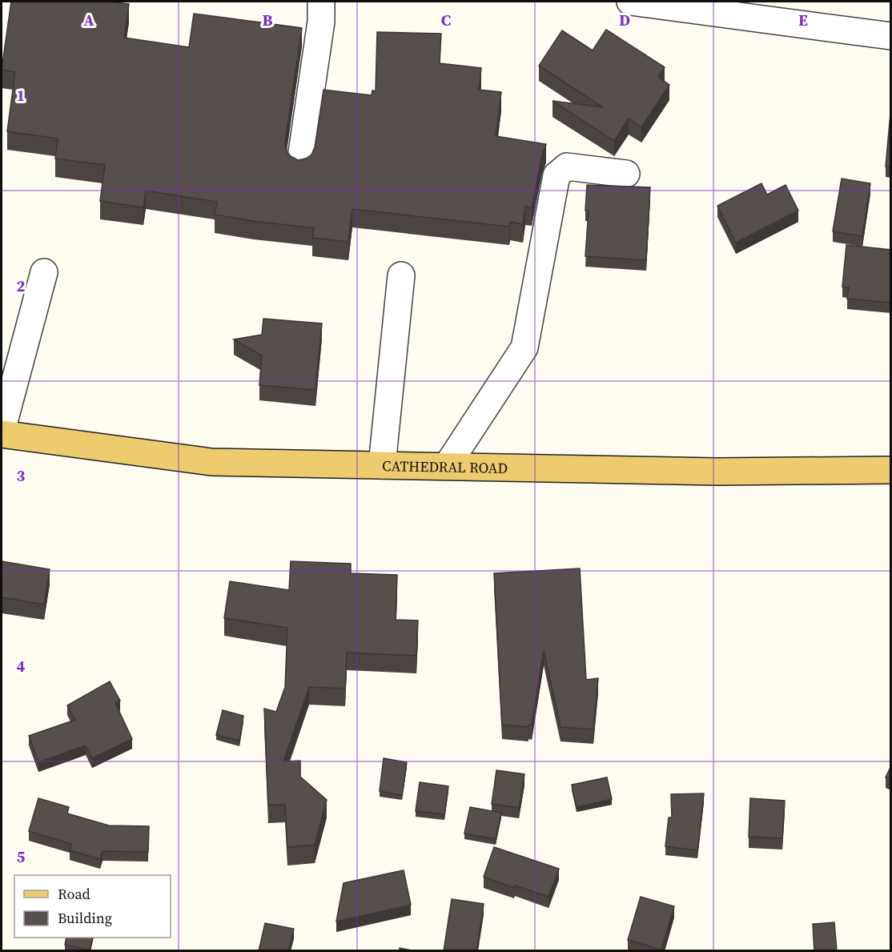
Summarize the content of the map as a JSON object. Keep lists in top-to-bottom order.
{
  "streets": {
    "main road": ["CATHEDRAL ROAD"]
  },
  "legend": ["Road", "Building"],
  "grid": {
    "columns": [
      "A",
      "B",
      "C",
      "D",
      "E"
    ],
    "rows": [
      "1",
      "2",
      "3",
      "4",
      "5"
    ]
  }
}
